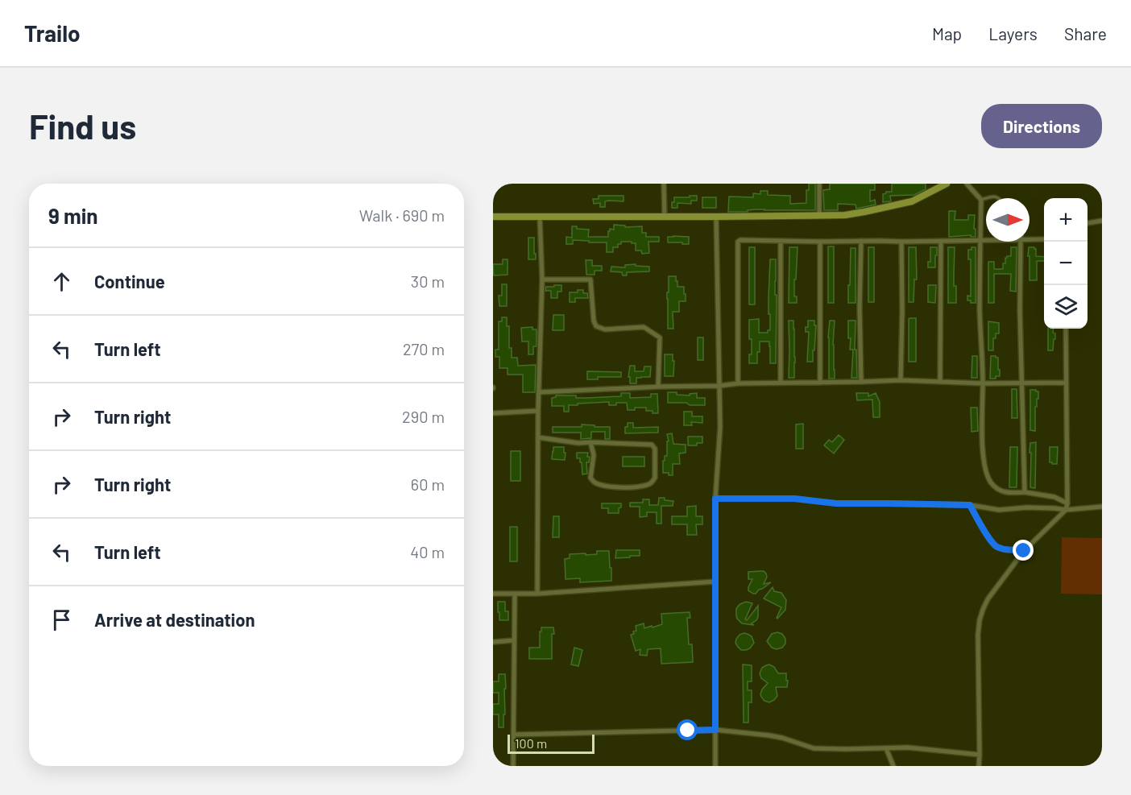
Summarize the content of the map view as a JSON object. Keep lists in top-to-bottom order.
{
  "scale_bar": "100 m",
  "north": "right",
  "page": {
    "header": "Trailo",
    "nav": ["Map", "Layers", "Share"],
    "buttons": "Directions",
    "title": "Find us",
    "heading": ["9 min", "Walk · 690 m"],
    "map_buttons": ["+", "−"],
    "list": [
      ["Continue", "30 m"],
      ["Turn left", "270 m"],
      ["Turn right", "290 m"],
      ["Turn right", "60 m"],
      ["Turn left", "40 m"],
      "Arrive at destination"
    ],
    "scale": "100 m"
  }
}
